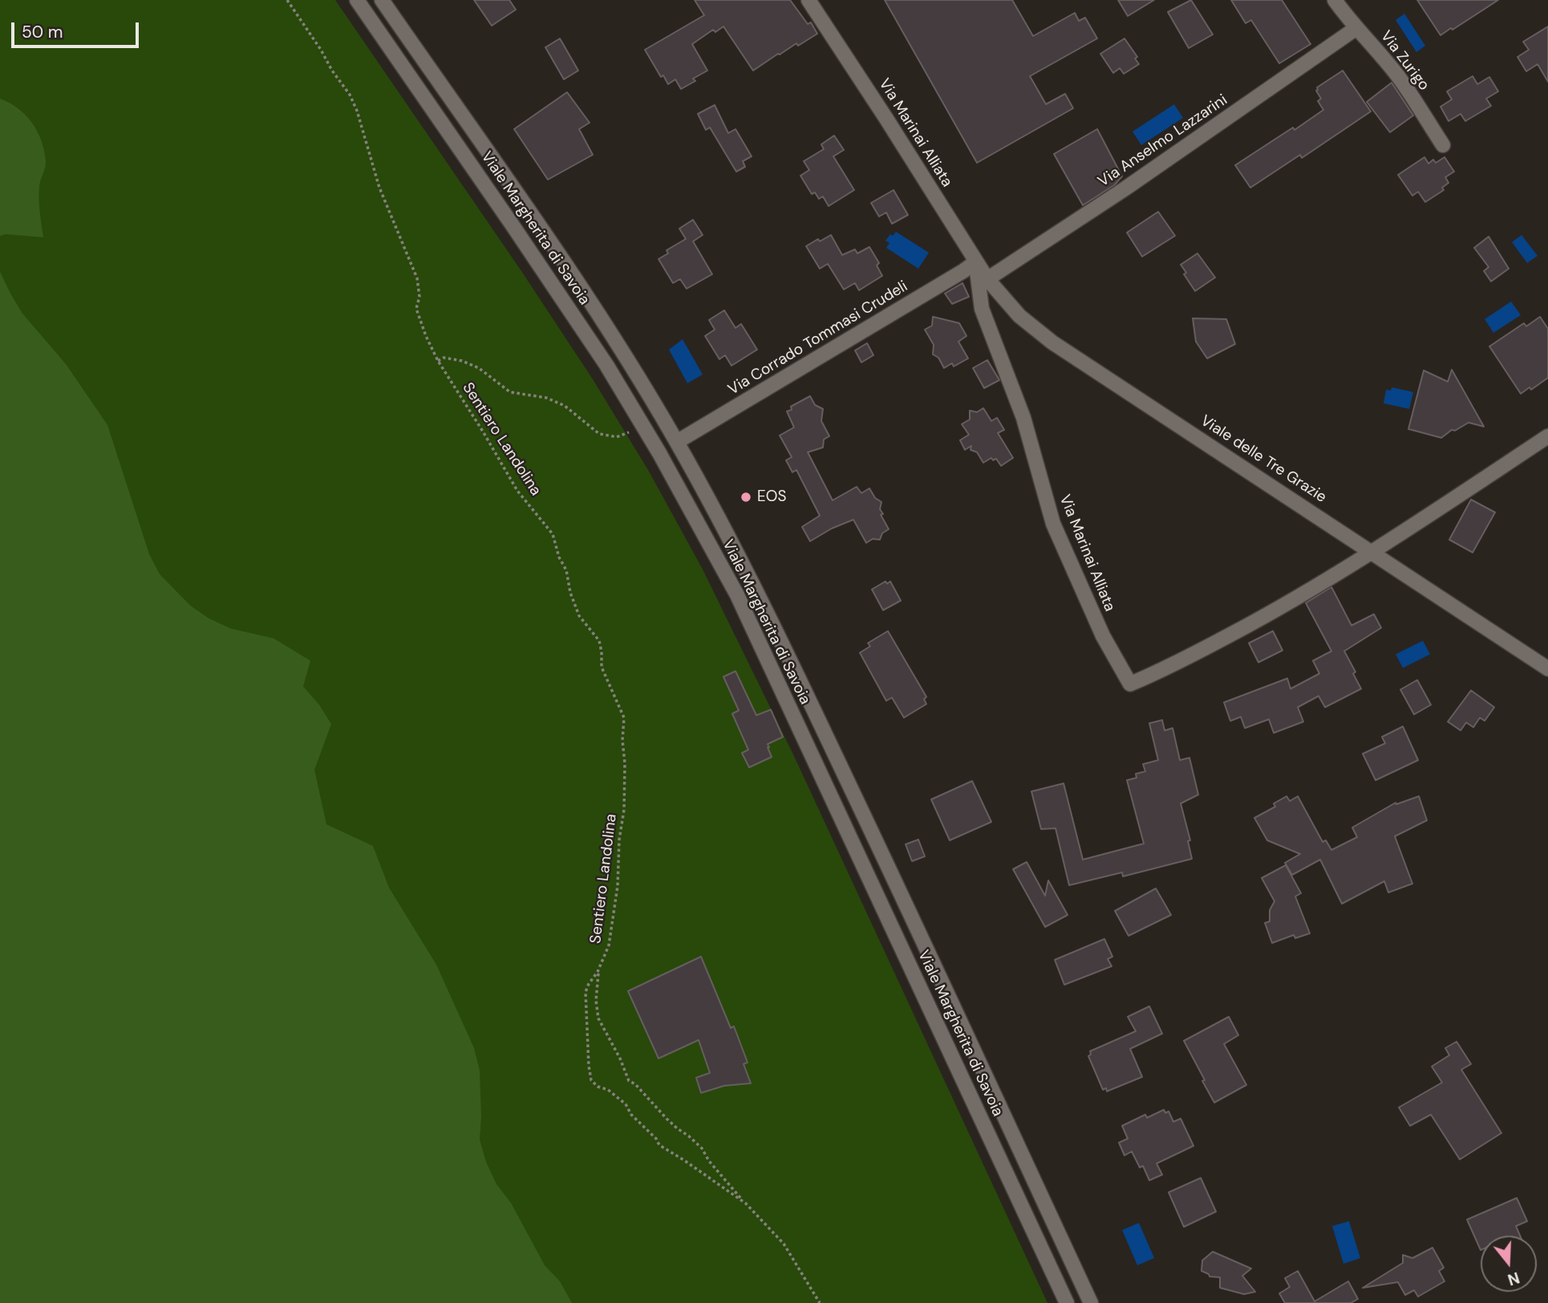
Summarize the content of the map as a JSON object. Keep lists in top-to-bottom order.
{
  "streets": {
    "street": [
      "Via Zurigo",
      "Via Marinai Alliata",
      "Via Anselmo Lazzarini",
      "Viale Margherita di Savoia",
      "Via Corrado Tommasi Crudeli",
      "Viale delle Tre Grazie"
    ],
    "path": ["Sentiero Landolina"]
  },
  "crossings": [
    ["Via Zurigo", "Via Anselmo Lazzarini"],
    ["Via Marinai Alliata", "Via Corrado Tommasi Crudeli"],
    ["Via Marinai Alliata", "Viale delle Tre Grazie"],
    ["Via Anselmo Lazzarini", "Viale delle Tre Grazie"],
    ["Viale Margherita di Savoia", "Via Corrado Tommasi Crudeli"],
    ["Via Corrado Tommasi Crudeli", "Viale delle Tre Grazie"]
  ],
  "places": ["EOS"],
  "scale_bar": "50 m",
  "north": "bottom"
}
